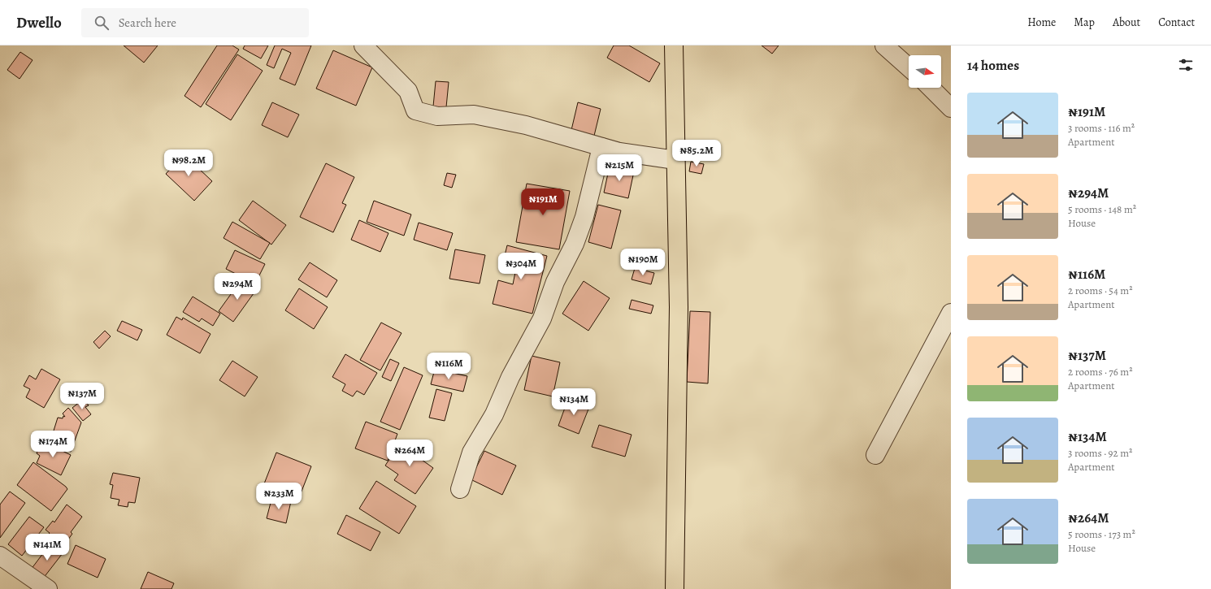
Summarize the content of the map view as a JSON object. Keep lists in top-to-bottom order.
{
  "north": "right",
  "page": {
    "header": "Dwello",
    "search": "Search here",
    "nav": [
      "Home",
      "Map",
      "About",
      "Contact"
    ],
    "heading": "14 homes",
    "list": [
      {
        "name": "₦191M",
        "note": "3 rooms · 116 m² · Apartment"
      },
      {
        "name": "₦294M",
        "note": "5 rooms · 148 m² · House"
      },
      {
        "name": "₦116M",
        "note": "2 rooms · 54 m² · Apartment"
      },
      {
        "name": "₦137M",
        "note": "2 rooms · 76 m² · Apartment"
      },
      {
        "name": "₦134M",
        "note": "3 rooms · 92 m² · Apartment"
      },
      {
        "name": "₦264M",
        "note": "5 rooms · 173 m² · House"
      }
    ],
    "price": [
      "₦85.2M",
      "₦98.2M",
      "₦215M",
      "₦191M",
      "₦190M",
      "₦304M",
      "₦294M",
      "₦116M",
      "₦137M",
      "₦134M",
      "₦174M",
      "₦264M",
      "₦233M",
      "₦141M"
    ]
  }
}
